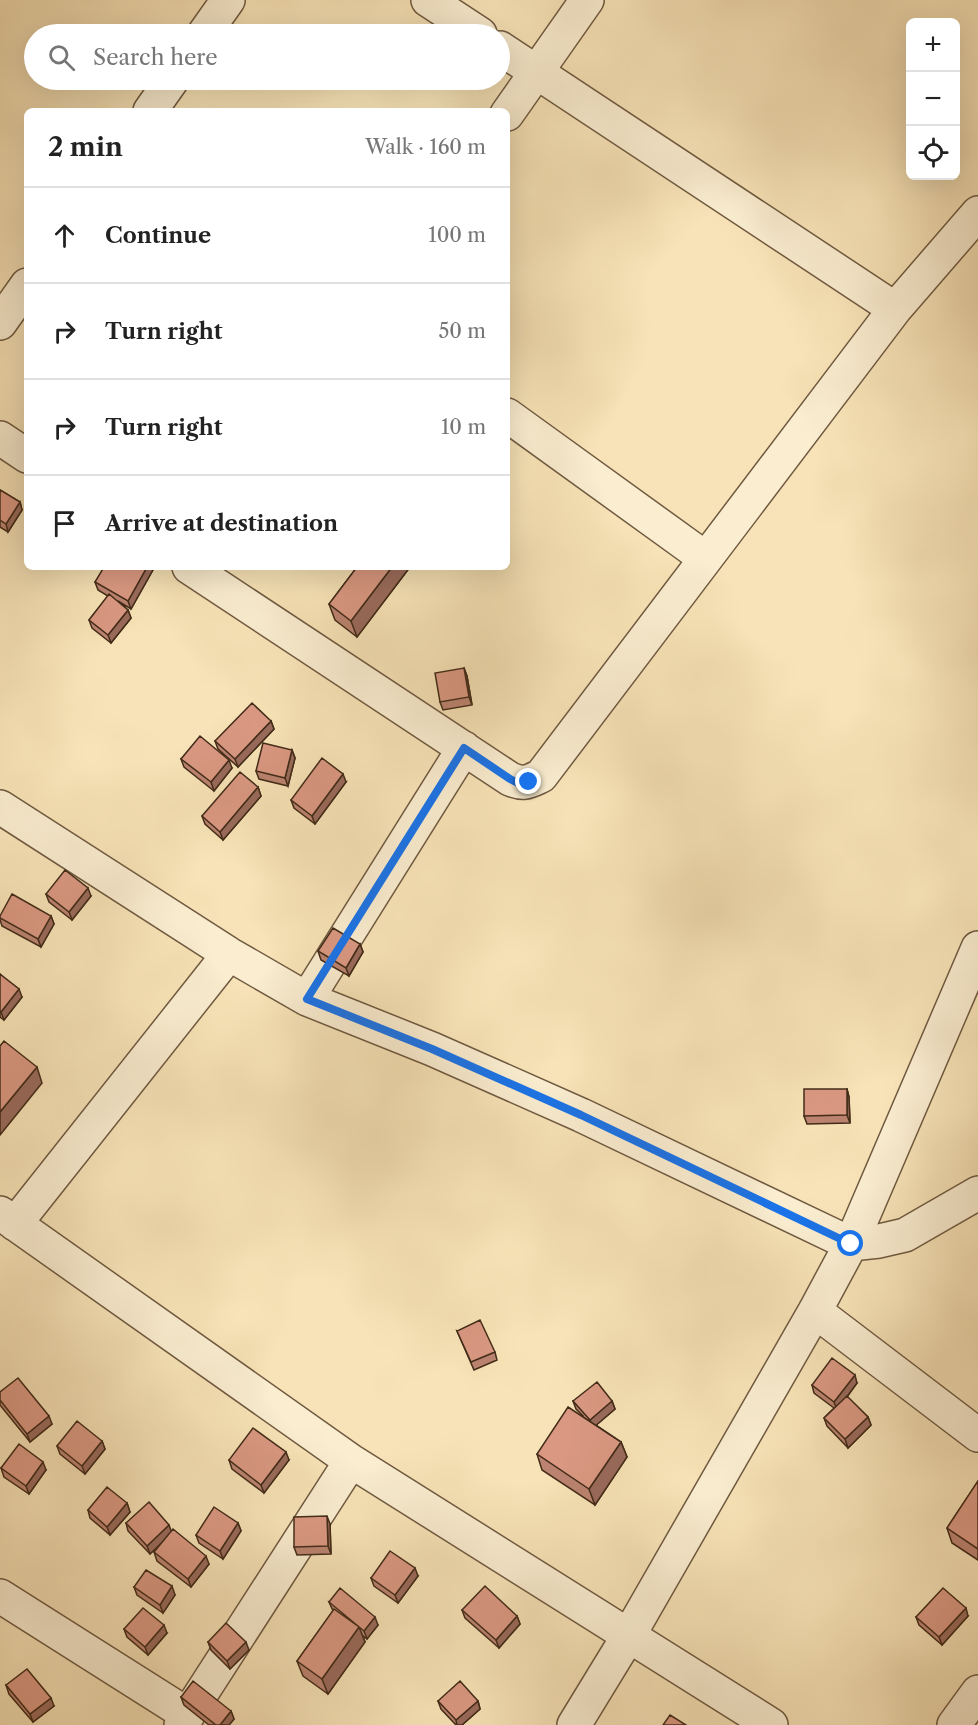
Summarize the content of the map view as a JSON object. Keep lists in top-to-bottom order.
{
  "page": {
    "map_buttons": ["+", "−"],
    "search": "Search here",
    "heading": ["2 min", "Walk · 160 m"],
    "list": [
      ["Continue", "100 m"],
      ["Turn right", "50 m"],
      ["Turn right", "10 m"],
      "Arrive at destination"
    ]
  }
}
